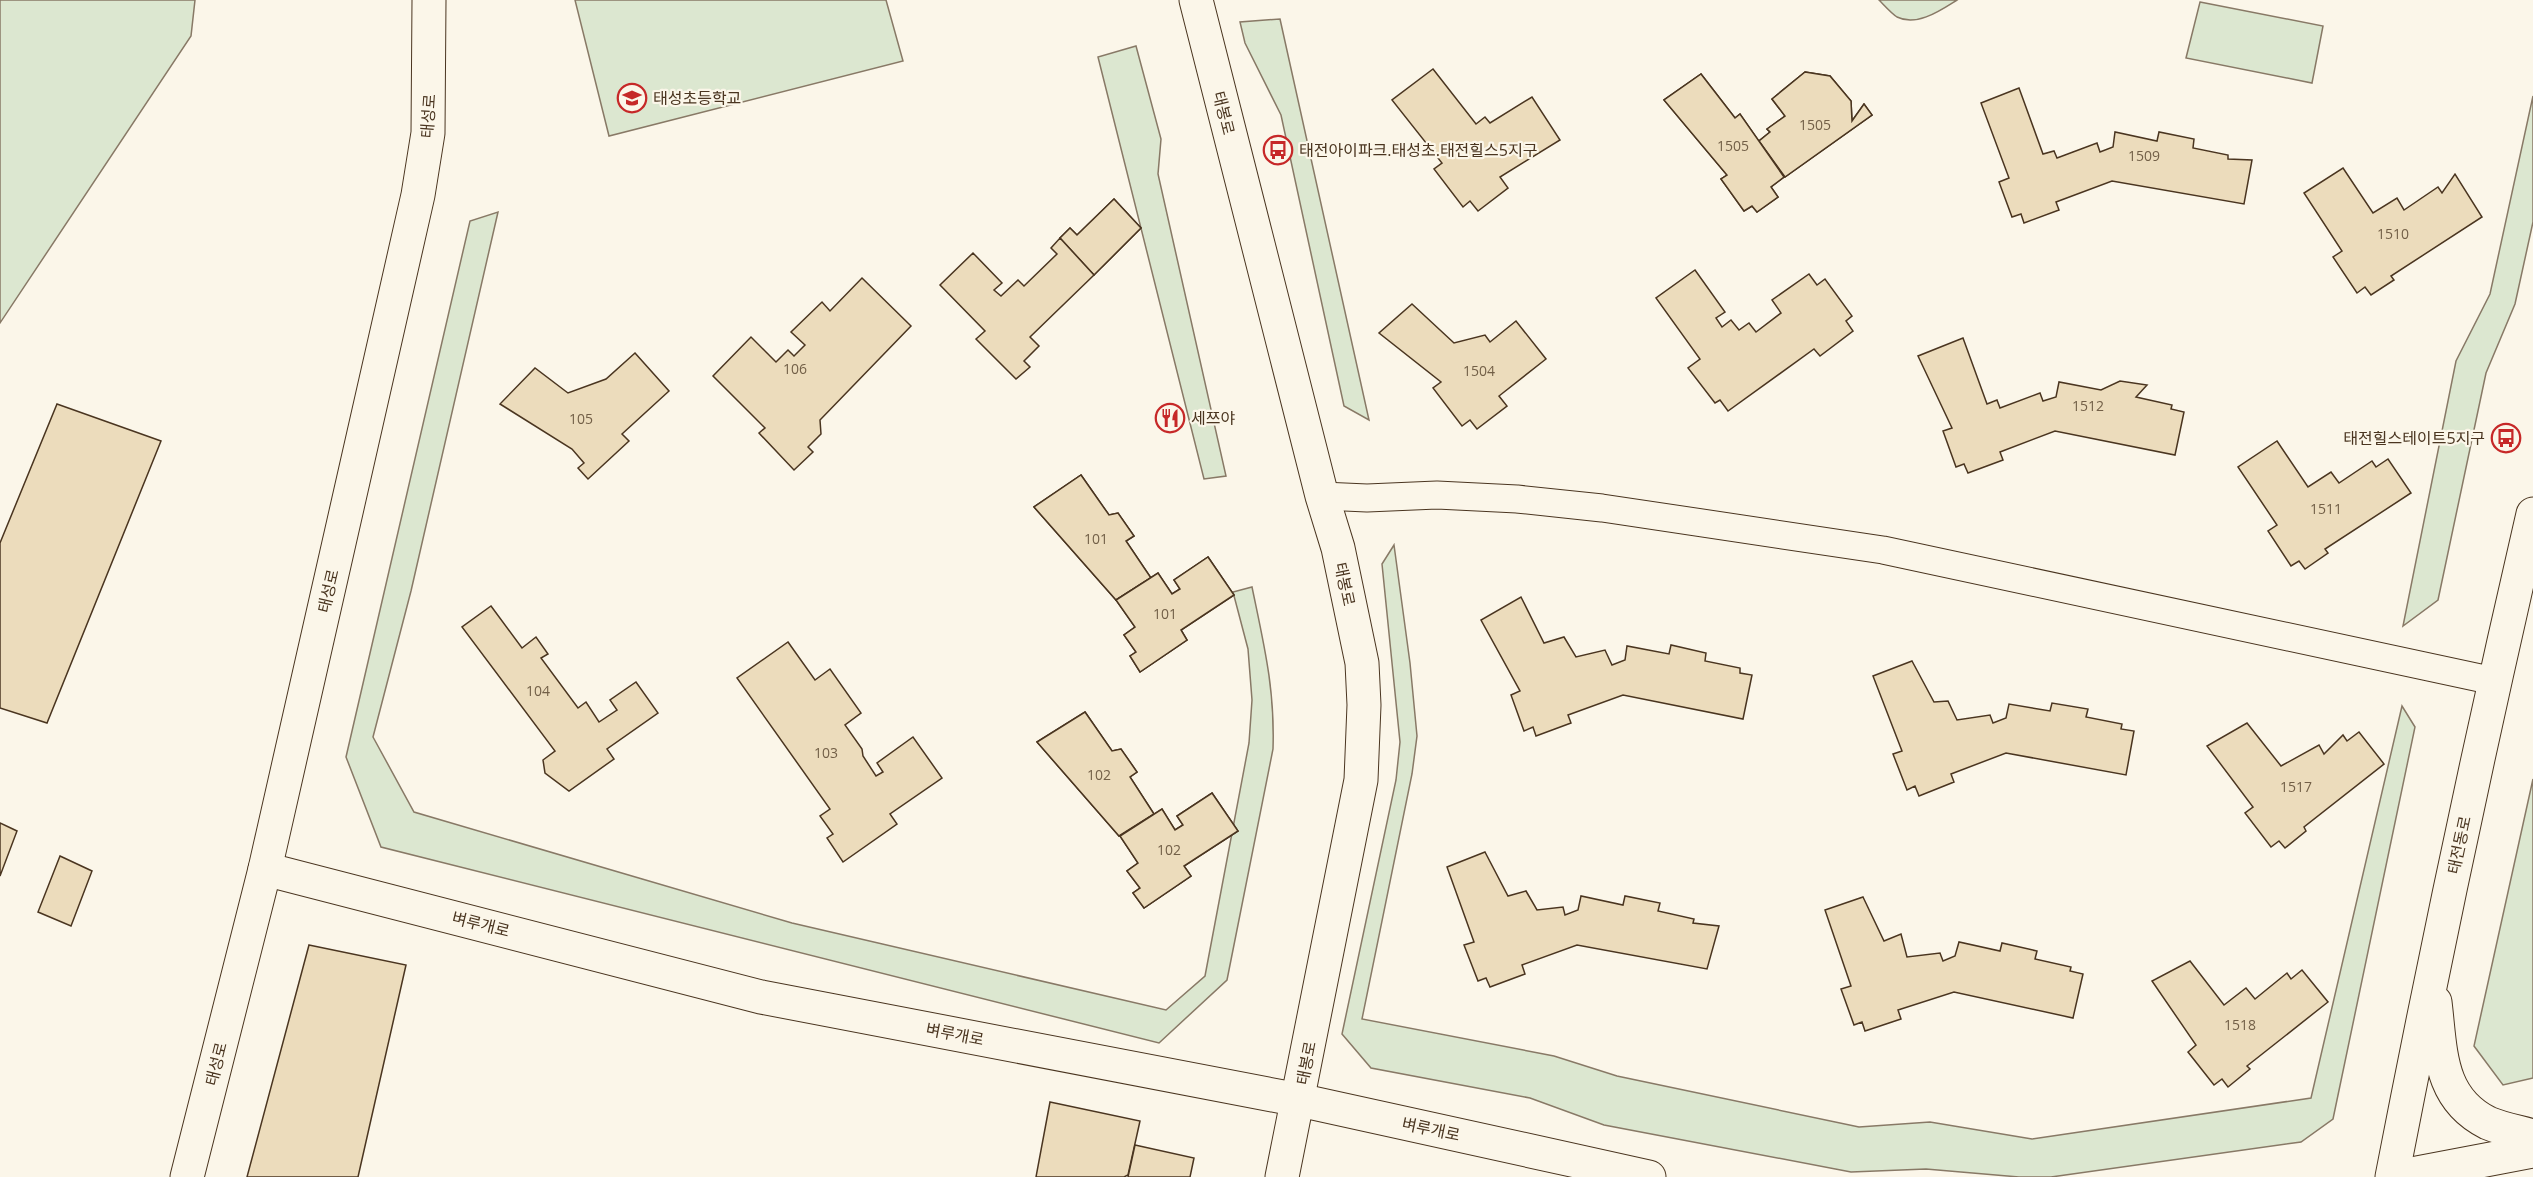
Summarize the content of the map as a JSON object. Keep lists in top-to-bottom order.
{
  "streets": {
    "street": [
      "태봉로",
      "태성로",
      "태전동로",
      "벼루개로"
    ]
  },
  "crossings": [
    ["태봉로", "벼루개로"],
    ["태성로", "벼루개로"]
  ],
  "places": {
    "school or university": ["태성초등학교"],
    "bus stop": ["태전아이파크.태성초.태전힐스5지구", "태전힐스테이트5지구"],
    "restaurant": ["세쯔야"]
  },
  "house_numbers": [
    "1505",
    "1505",
    "1509",
    "1510",
    "106",
    "1504",
    "1512",
    "105",
    "1511",
    "101",
    "101",
    "104",
    "103",
    "102",
    "1517",
    "102",
    "1518"
  ]
}
